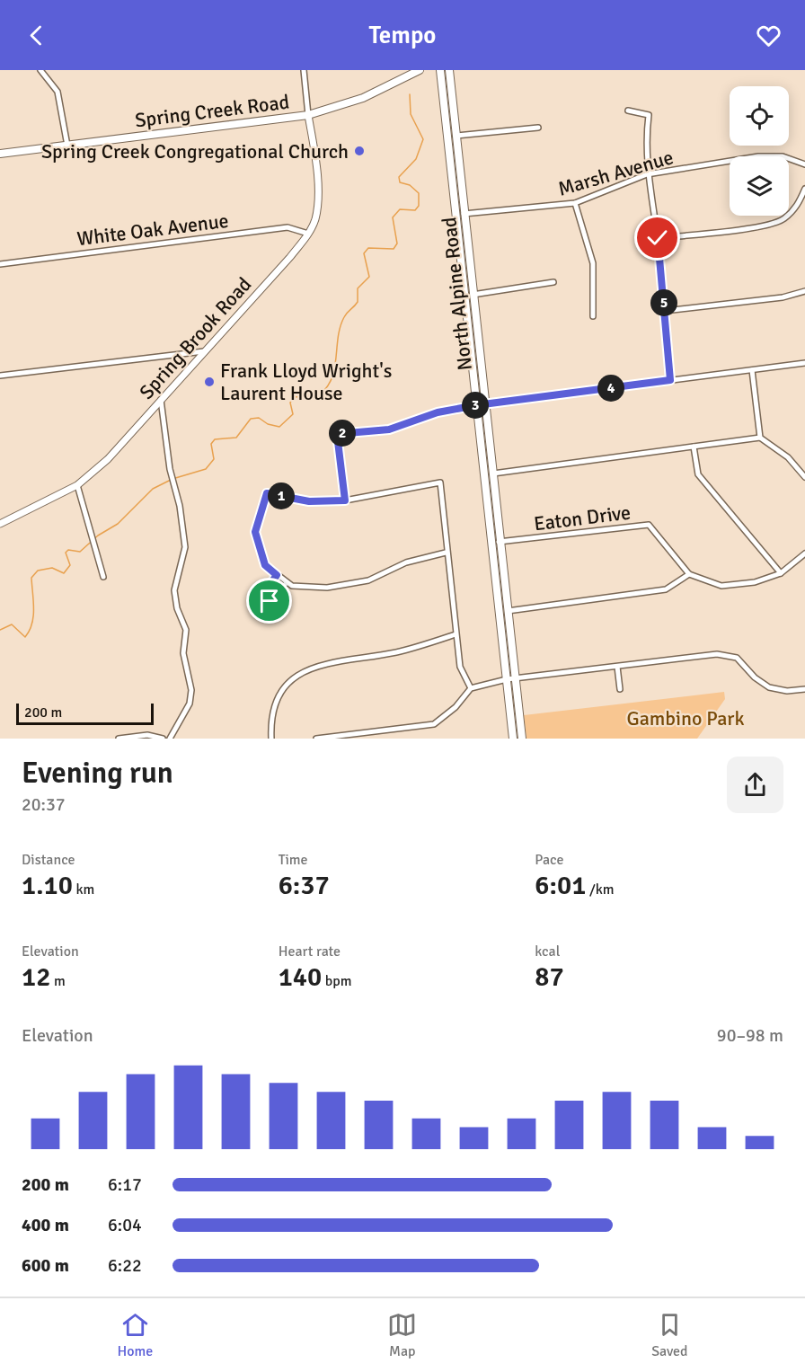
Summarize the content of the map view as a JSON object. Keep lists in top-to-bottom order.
{
  "streets": {
    "main road": ["Spring Creek Road", "North Alpine Road"],
    "street": [
      "Marsh Avenue",
      "White Oak Avenue",
      "Spring Brook Road",
      "Eaton Drive"
    ]
  },
  "crossings": [
    ["Spring Creek Road", "Spring Brook Road"],
    ["Marsh Avenue", "North Alpine Road"],
    ["White Oak Avenue", "Spring Brook Road"],
    ["North Alpine Road", "Eaton Drive"]
  ],
  "parks": ["Gambino Park"],
  "places": ["Spring Creek Congregational Church", "Frank Lloyd Wright's Laurent House"],
  "scale_bar": "200 m",
  "page": {
    "header": "Tempo",
    "pins": [
      "5",
      "4",
      "3",
      "2",
      "1"
    ],
    "scale": "200 m",
    "heading": ["Evening run", "20:37"],
    "stats": [
      ["Distance", "1.10 km"],
      ["Time", "6:37"],
      ["Pace", "6:01 /km"],
      ["Elevation", "12 m"],
      ["Heart rate", "140 bpm"],
      ["kcal", "87"]
    ],
    "chart": ["Elevation", "90–98 m"],
    "list": [
      {
        "name": "200 m",
        "note": "6:17"
      },
      {
        "name": "400 m",
        "note": "6:04"
      },
      {
        "name": "600 m",
        "note": "6:22"
      }
    ],
    "tabs": ["Home", "Map", "Saved"]
  }
}
